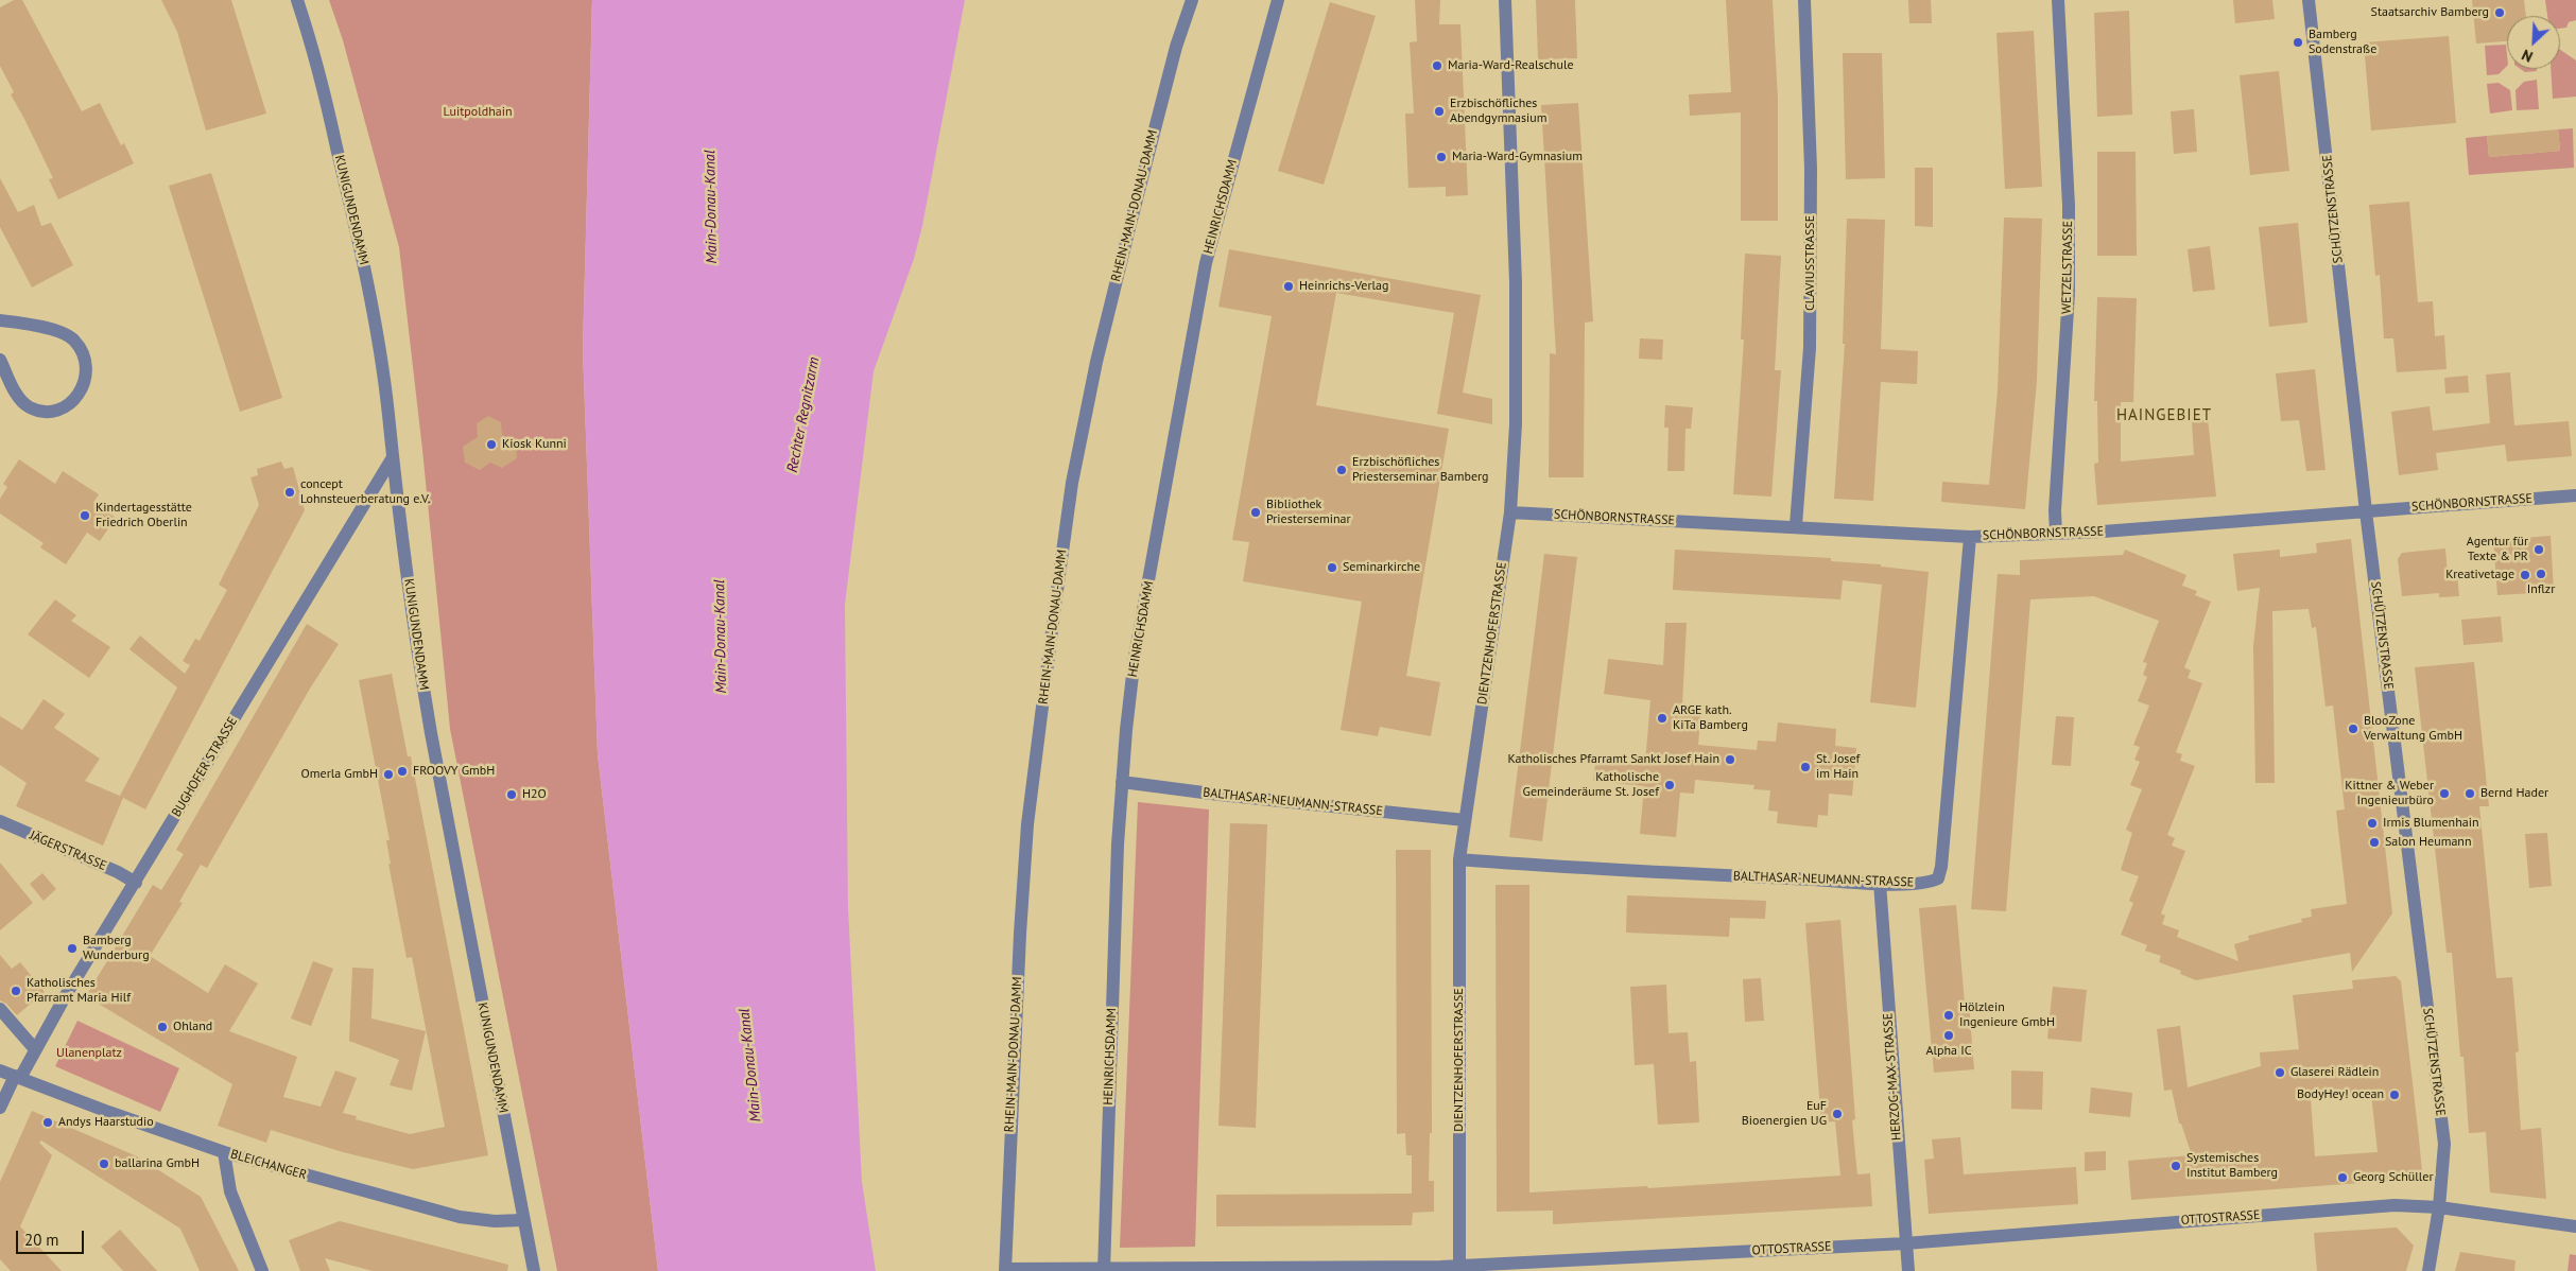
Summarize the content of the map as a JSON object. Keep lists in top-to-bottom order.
{
  "streets": {
    "street": [
      "RHEIN-MAIN-DONAU-DAMM",
      "HEINRICHSDAMM",
      "SCHÜTZENSTRASSE",
      "KUNIGUNDENDAMM",
      "CLAVIUSSTRASSE",
      "WETZELSTRASSE",
      "SCHÖNBORNSTRASSE",
      "DIENTZENHOFERSTRASSE",
      "BUGHOFER STRASSE",
      "BALTHASAR-NEUMANN-STRASSE",
      "JÄGERSTRASSE",
      "HERZOG-MAX-STRASSE",
      "BLEICHANGER",
      "OTTOSTRASSE"
    ]
  },
  "crossings": [
    ["RHEIN-MAIN-DONAU-DAMM", "OTTOSTRASSE"],
    ["HEINRICHSDAMM", "BALTHASAR-NEUMANN-STRASSE"],
    ["HEINRICHSDAMM", "OTTOSTRASSE"],
    ["SCHÜTZENSTRASSE", "SCHÖNBORNSTRASSE"],
    ["SCHÜTZENSTRASSE", "OTTOSTRASSE"],
    ["KUNIGUNDENDAMM", "BUGHOFER STRASSE"],
    ["KUNIGUNDENDAMM", "BLEICHANGER"],
    ["CLAVIUSSTRASSE", "SCHÖNBORNSTRASSE"],
    ["WETZELSTRASSE", "SCHÖNBORNSTRASSE"],
    ["SCHÖNBORNSTRASSE", "DIENTZENHOFERSTRASSE"],
    ["SCHÖNBORNSTRASSE", "BALTHASAR-NEUMANN-STRASSE"],
    ["DIENTZENHOFERSTRASSE", "BALTHASAR-NEUMANN-STRASSE"],
    ["DIENTZENHOFERSTRASSE", "OTTOSTRASSE"],
    ["BUGHOFER STRASSE", "JÄGERSTRASSE"],
    ["BUGHOFER STRASSE", "BLEICHANGER"],
    ["BALTHASAR-NEUMANN-STRASSE", "HERZOG-MAX-STRASSE"],
    ["HERZOG-MAX-STRASSE", "OTTOSTRASSE"]
  ],
  "districts": ["HAINGEBIET"],
  "water": ["Main-Donau-Kanal", "Rechter Regnitzarm"],
  "parks": ["Luitpoldhain", "Ulanenplatz"],
  "places": [
    "Staatsarchiv Bamberg",
    "Bamberg Sodenstraße",
    "Maria-Ward-Realschule",
    "Erzbischöfliches Abendgymnasium",
    "Maria-Ward-Gymnasium",
    "Heinrichs-Verlag",
    "Kiosk Kunni",
    "Erzbischöfliches Priesterseminar Bamberg",
    "concept Lohnsteuerberatung e.V.",
    "Bibliothek Priesterseminar",
    "Kindertagesstätte Friedrich Oberlin",
    "Agentur für Texte & PR",
    "Seminarkirche",
    "Inflzr",
    "Kreativetage",
    "ARGE kath. KiTa Bamberg",
    "BlooZone Verwaltung GmbH",
    "Katholisches Pfarramt Sankt Josef Hain",
    "St. Josef im Hain",
    "FROOVY GmbH",
    "Omerla GmbH",
    "Katholische Gemeinderäume St. Josef",
    "Kittner & Weber Ingenieurbüro",
    "Bernd Hader",
    "H2O",
    "Irmis Blumenhain",
    "Salon Heumann",
    "Bamberg Wunderburg",
    "Katholisches Pfarramt Maria Hilf",
    "Hölzlein Ingenieure GmbH",
    "Ohland",
    "Alpha IC",
    "Glaserei Rädlein",
    "BodyHey! ocean",
    "EuF Bioenergien UG",
    "Andys Haarstudio",
    "ballarina GmbH",
    "Systemisches Institut Bamberg",
    "Georg Schüller"
  ],
  "scale_bar": "20 m",
  "north": "bottom left"
}
